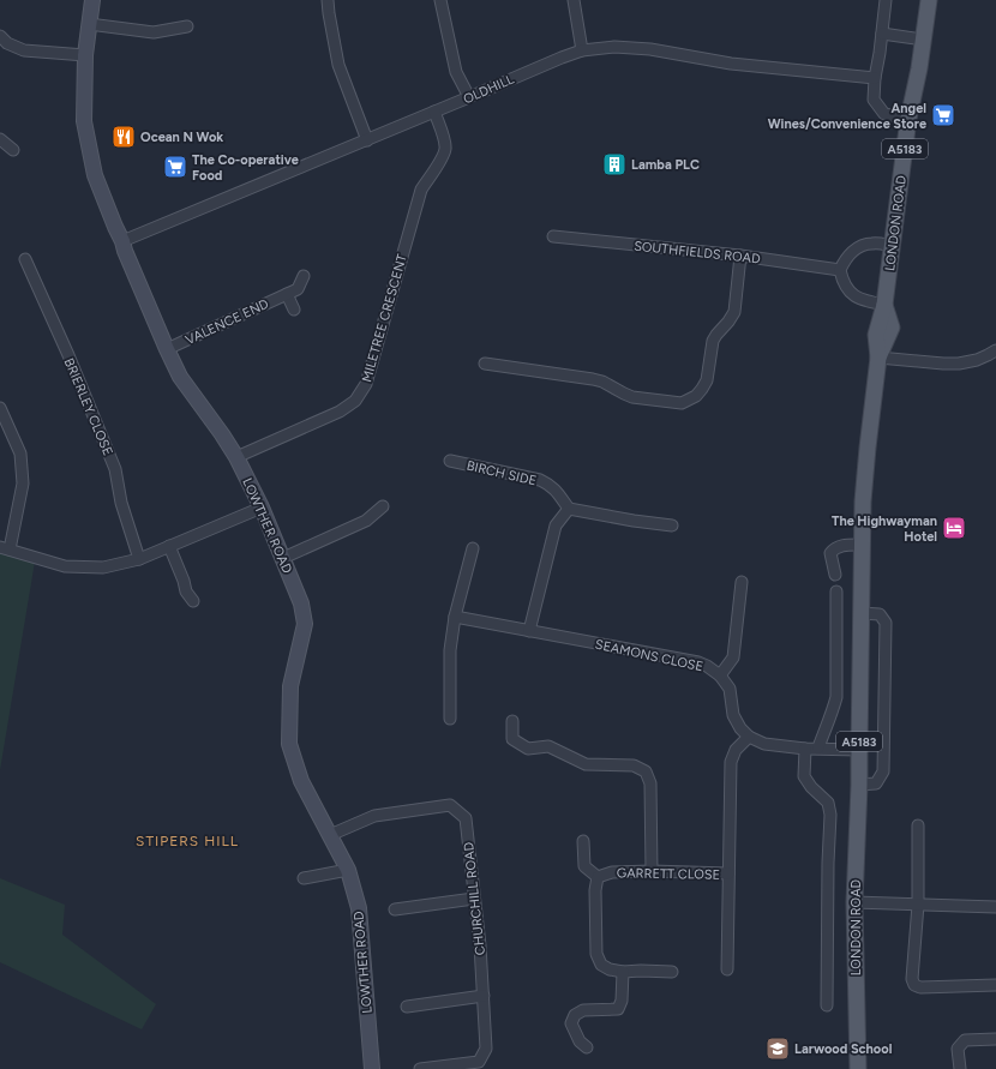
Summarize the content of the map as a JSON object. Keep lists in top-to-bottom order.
{
  "streets": {
    "main road": ["A5183", "LONDON ROAD"],
    "street": [
      "OLDHILL",
      "SOUTHFIELDS ROAD",
      "MILETREE CRESCENT",
      "VALENCE END",
      "BRIERLEY CLOSE",
      "BIRCH SIDE",
      "LOWTHER ROAD",
      "SEAMONS CLOSE",
      "GARRETT CLOSE",
      "CHURCHILL ROAD"
    ]
  },
  "crossings": [
    ["OLDHILL", "MILETREE CRESCENT"],
    ["OLDHILL", "LOWTHER ROAD"],
    ["MILETREE CRESCENT", "LOWTHER ROAD"],
    ["VALENCE END", "LOWTHER ROAD"],
    ["LOWTHER ROAD", "CHURCHILL ROAD"]
  ],
  "districts": ["STIPERS HILL"],
  "places": {
    "supermarket": ["Angel Wines/Convenience Store", "The Co-operative Food"],
    "restaurant": ["Ocean N Wok"],
    "building": ["Lamba PLC"],
    "hotel": ["The Highwayman Hotel"],
    "school or university": ["Larwood School"]
  }
}
